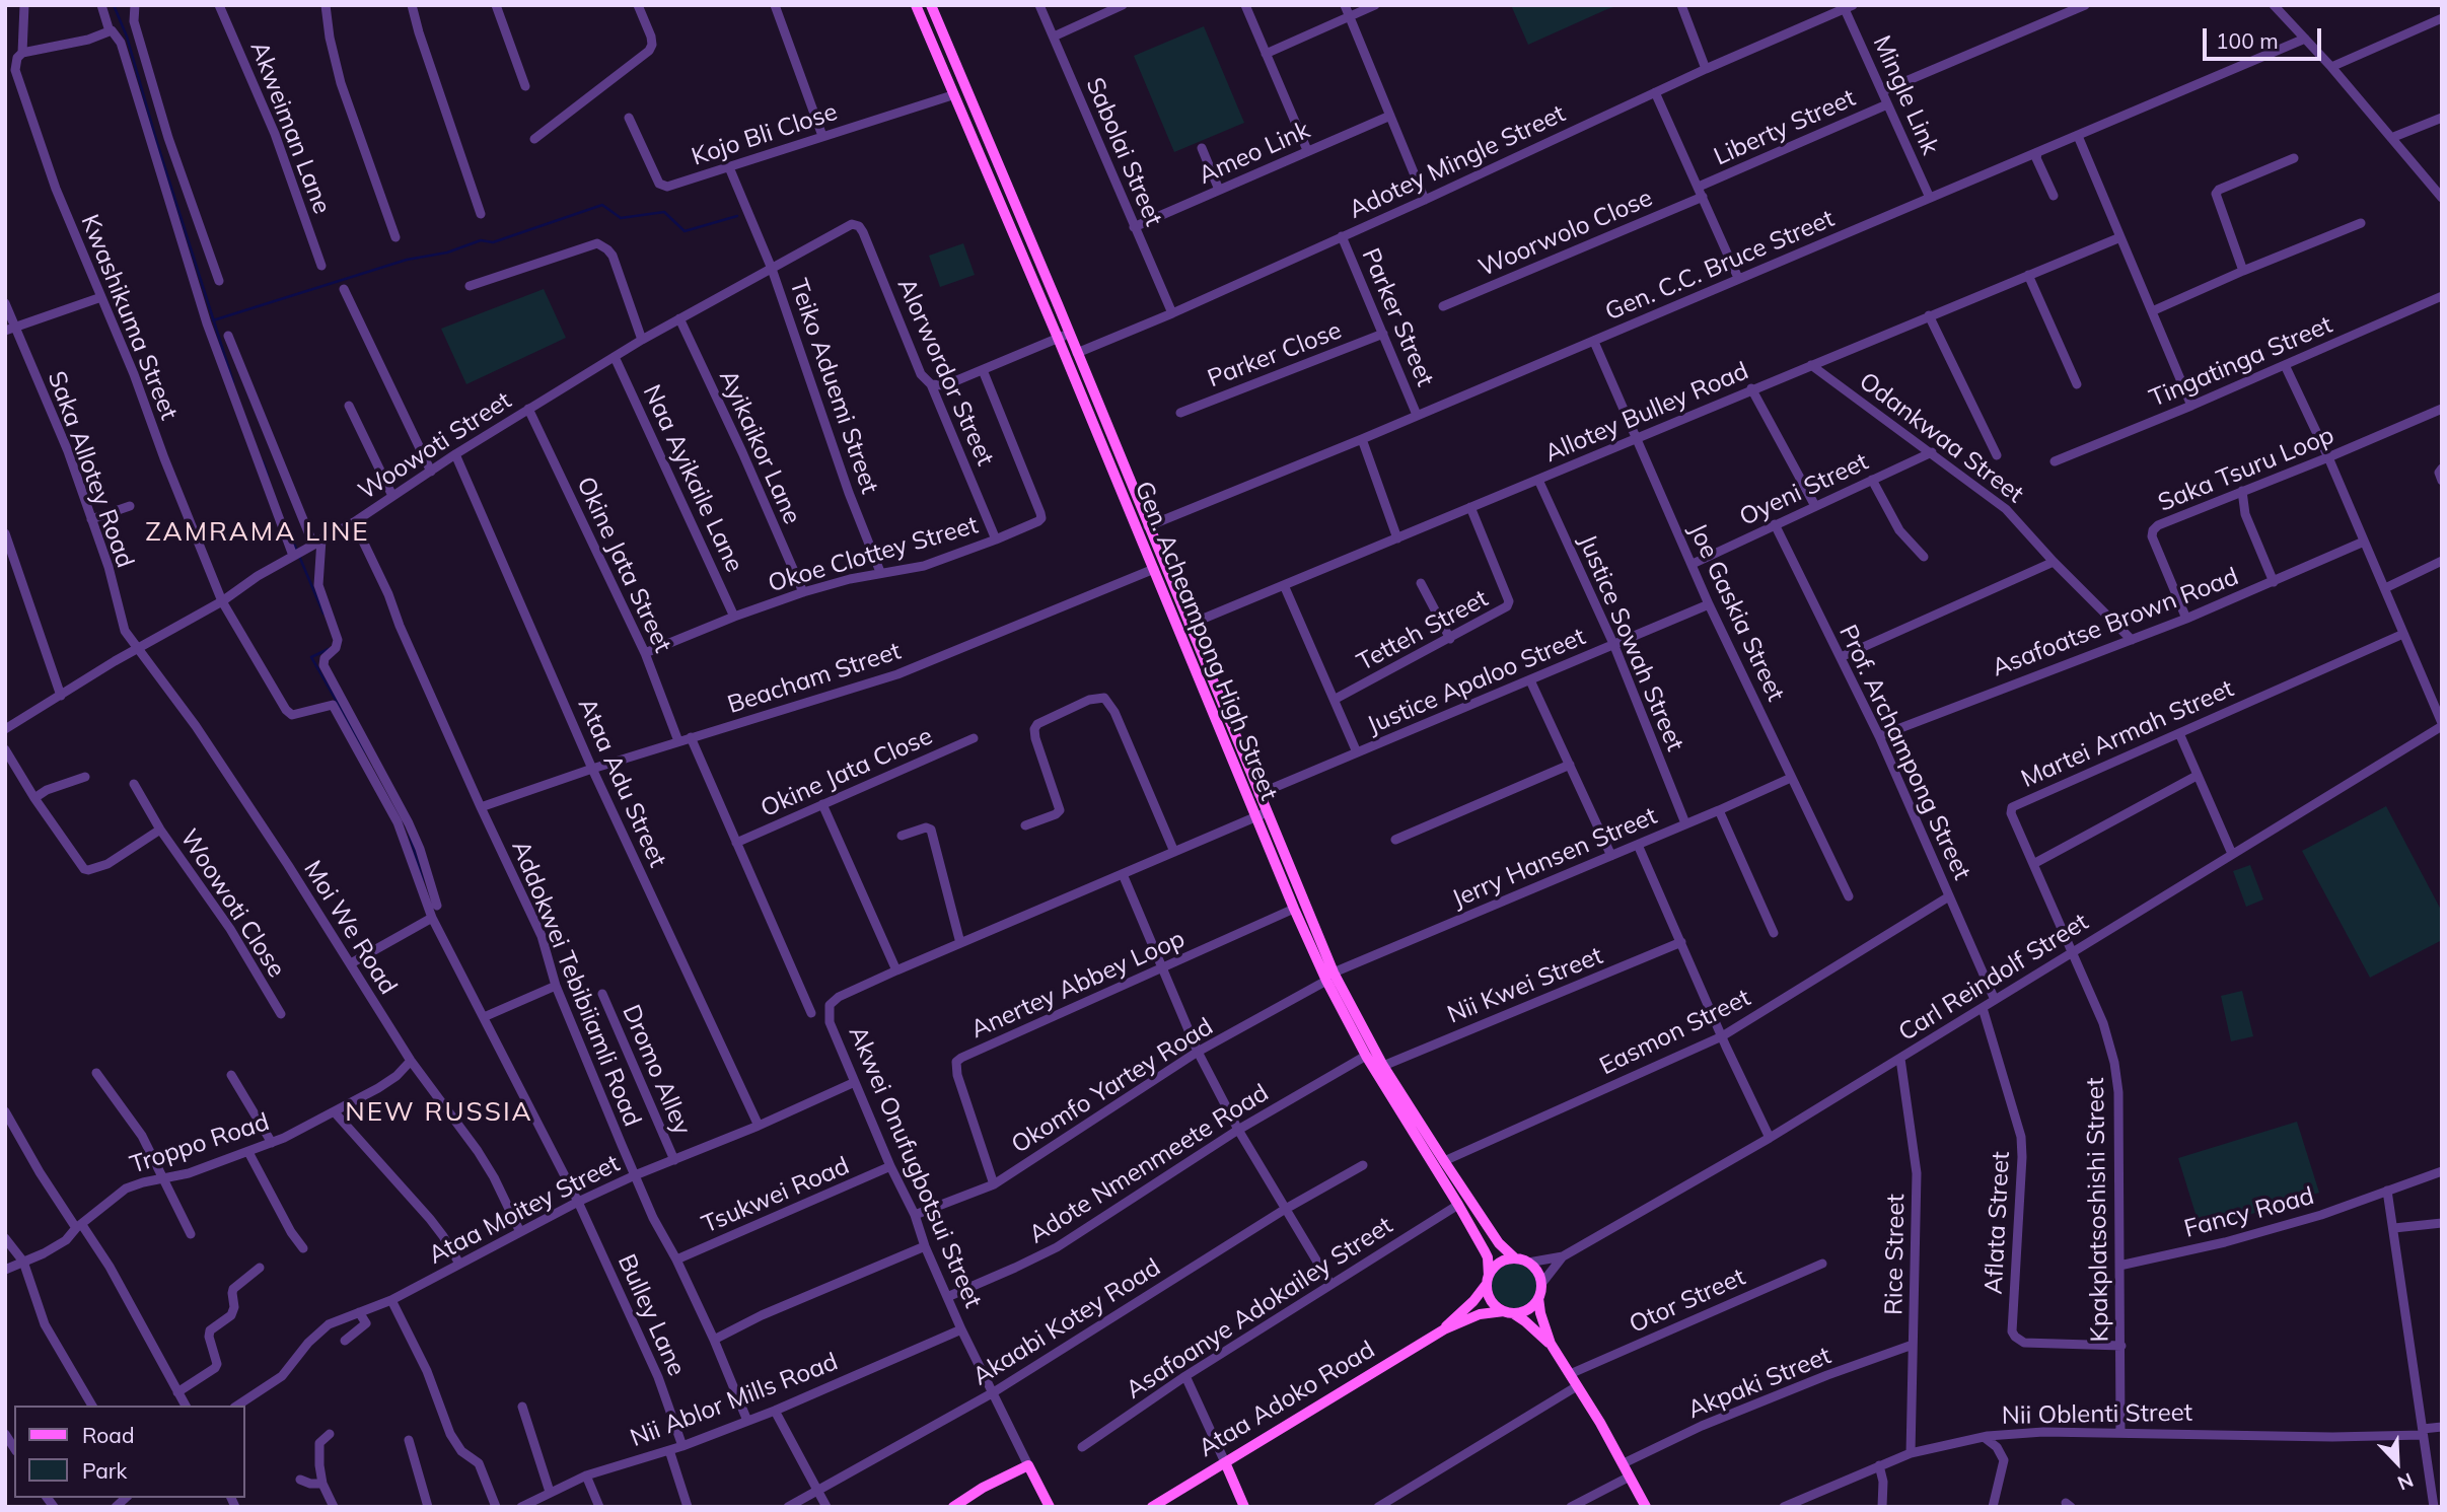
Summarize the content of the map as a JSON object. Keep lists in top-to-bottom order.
{
  "streets": {
    "main road": ["Gen. Acheampong High Street", "Akwei Onufugbotsui Street", "Ataa Adoko Road"],
    "street": [
      "Mingle Link",
      "Akweiman Lane",
      "Liberty Street",
      "Kojo Bli Close",
      "Sabolai Street",
      "Ameo Link",
      "Adotey Mingle Street",
      "Woorwolo Close",
      "Gen. C.C. Bruce Street",
      "Kwashikuma Street",
      "Parker Street",
      "Parker Close",
      "Tingatinga Street",
      "Alorwordor Street",
      "Teiko Aduemi Street",
      "Allotey Bulley Road",
      "Odankwaa Street",
      "Woowoti Street",
      "Ayikaikor Lane",
      "Saka Allotey Road",
      "Saka Tsuru Loop",
      "Naa Ayikaile Lane",
      "Oyeni Street",
      "Okoe Clottey Street",
      "Okine Jata Street",
      "Joe Gaskia Street",
      "Asafoatse Brown Road",
      "Tetteh Street",
      "Justice Sowah Street",
      "Beacham Street",
      "Justice Apaloo Street",
      "Martei Armah Street",
      "Prof. Archampong Street",
      "Okine Jata Close",
      "Ataa Adu Street",
      "Jerry Hansen Street",
      "Woowoti Close",
      "Moi We Road",
      "Carl Reindolf Street",
      "Addokwei Tebibiiamli Road",
      "Anertey Abbey Loop",
      "Nii Kwei Street",
      "Easmon Street",
      "Dromo Alley",
      "Okomfo Yartey Road",
      "Troppo Road",
      "Adote Nmenmeete Road",
      "Tsukwei Road",
      "Ataa Moitey Street",
      "Kpakplatsoshishi Street",
      "Fancy Road",
      "Aflata Street",
      "Rice Street",
      "Otor Street",
      "Asafoanye Adokailey Street",
      "Bulley Lane",
      "Akaabi Kotey Road",
      "Akpaki Street",
      "Nii Ablor Mills Road",
      "Nii Oblenti Street"
    ]
  },
  "crossings": [
    ["Mingle Link", "Liberty Street"],
    ["Mingle Link", "Adotey Mingle Street"],
    ["Mingle Link", "Gen. C.C. Bruce Street"],
    ["Liberty Street", "Woorwolo Close"],
    ["Kojo Bli Close", "Teiko Aduemi Street"],
    ["Kojo Bli Close", "Gen. Acheampong High Street"],
    ["Sabolai Street", "Ameo Link"],
    ["Sabolai Street", "Adotey Mingle Street"],
    ["Adotey Mingle Street", "Parker Street"],
    ["Adotey Mingle Street", "Gen. Acheampong High Street"],
    ["Gen. C.C. Bruce Street", "Parker Street"],
    ["Gen. C.C. Bruce Street", "Joe Gaskia Street"],
    ["Gen. C.C. Bruce Street", "Gen. Acheampong High Street"],
    ["Kwashikuma Street", "Woowoti Street"],
    ["Kwashikuma Street", "Bulley Lane"],
    ["Parker Street", "Parker Close"],
    ["Alorwordor Street", "Woowoti Street"],
    ["Alorwordor Street", "Okoe Clottey Street"],
    ["Teiko Aduemi Street", "Woowoti Street"],
    ["Teiko Aduemi Street", "Okoe Clottey Street"],
    ["Allotey Bulley Road", "Odankwaa Street"],
    ["Allotey Bulley Road", "Joe Gaskia Street"],
    ["Allotey Bulley Road", "Tetteh Street"],
    ["Allotey Bulley Road", "Gen. Acheampong High Street"],
    ["Allotey Bulley Road", "Justice Sowah Street"],
    ["Odankwaa Street", "Oyeni Street"],
    ["Odankwaa Street", "Asafoatse Brown Road"],
    ["Woowoti Street", "Ayikaikor Lane"],
    ["Woowoti Street", "Saka Allotey Road"],
    ["Woowoti Street", "Naa Ayikaile Lane"],
    ["Woowoti Street", "Okine Jata Street"],
    ["Woowoti Street", "Ataa Adu Street"],
    ["Woowoti Street", "Moi We Road"],
    ["Woowoti Street", "Addokwei Tebibiiamli Road"],
    ["Ayikaikor Lane", "Okoe Clottey Street"],
    ["Saka Allotey Road", "Moi We Road"],
    ["Saka Tsuru Loop", "Asafoatse Brown Road"],
    ["Naa Ayikaile Lane", "Okoe Clottey Street"],
    ["Oyeni Street", "Joe Gaskia Street"],
    ["Oyeni Street", "Prof. Archampong Street"],
    ["Okoe Clottey Street", "Okine Jata Street"],
    ["Okine Jata Street", "Beacham Street"],
    ["Joe Gaskia Street", "Justice Apaloo Street"],
    ["Joe Gaskia Street", "Jerry Hansen Street"],
    ["Asafoatse Brown Road", "Prof. Archampong Street"],
    ["Gen. Acheampong High Street", "Beacham Street"],
    ["Gen. Acheampong High Street", "Justice Apaloo Street"],
    ["Gen. Acheampong High Street", "Jerry Hansen Street"],
    ["Gen. Acheampong High Street", "Carl Reindolf Street"],
    ["Gen. Acheampong High Street", "Anertey Abbey Loop"],
    ["Gen. Acheampong High Street", "Nii Kwei Street"],
    ["Gen. Acheampong High Street", "Easmon Street"],
    ["Gen. Acheampong High Street", "Okomfo Yartey Road"],
    ["Gen. Acheampong High Street", "Adote Nmenmeete Road"],
    ["Gen. Acheampong High Street", "Akwei Onufugbotsui Street"],
    ["Gen. Acheampong High Street", "Asafoanye Adokailey Street"],
    ["Gen. Acheampong High Street", "Ataa Adoko Road"],
    ["Justice Sowah Street", "Justice Apaloo Street"],
    ["Justice Sowah Street", "Jerry Hansen Street"],
    ["Beacham Street", "Ataa Adu Street"],
    ["Beacham Street", "Addokwei Tebibiiamli Road"],
    ["Martei Armah Street", "Carl Reindolf Street"],
    ["Martei Armah Street", "Kpakplatsoshishi Street"],
    ["Prof. Archampong Street", "Carl Reindolf Street"],
    ["Prof. Archampong Street", "Easmon Street"],
    ["Ataa Adu Street", "Ataa Moitey Street"],
    ["Jerry Hansen Street", "Okomfo Yartey Road"],
    ["Moi We Road", "Troppo Road"],
    ["Moi We Road", "Ataa Moitey Street"],
    ["Carl Reindolf Street", "Kpakplatsoshishi Street"],
    ["Carl Reindolf Street", "Aflata Street"],
    ["Carl Reindolf Street", "Rice Street"],
    ["Carl Reindolf Street", "Ataa Adoko Road"],
    ["Addokwei Tebibiiamli Road", "Tsukwei Road"],
    ["Addokwei Tebibiiamli Road", "Ataa Moitey Street"],
    ["Addokwei Tebibiiamli Road", "Nii Ablor Mills Road"],
    ["Anertey Abbey Loop", "Okomfo Yartey Road"],
    ["Dromo Alley", "Ataa Moitey Street"],
    ["Okomfo Yartey Road", "Akwei Onufugbotsui Street"],
    ["Adote Nmenmeete Road", "Akwei Onufugbotsui Street"],
    ["Akwei Onufugbotsui Street", "Tsukwei Road"],
    ["Akwei Onufugbotsui Street", "Ataa Moitey Street"],
    ["Akwei Onufugbotsui Street", "Akaabi Kotey Road"],
    ["Akwei Onufugbotsui Street", "Nii Ablor Mills Road"],
    ["Ataa Moitey Street", "Bulley Lane"],
    ["Kpakplatsoshishi Street", "Fancy Road"],
    ["Kpakplatsoshishi Street", "Aflata Street"],
    ["Kpakplatsoshishi Street", "Nii Oblenti Street"],
    ["Rice Street", "Akpaki Street"],
    ["Rice Street", "Nii Oblenti Street"],
    ["Bulley Lane", "Nii Ablor Mills Road"]
  ],
  "districts": ["ZAMRAMA LINE", "NEW RUSSIA"],
  "legend": ["Road", "Park"],
  "scale_bar": "100 m",
  "north": "bottom right"
}
